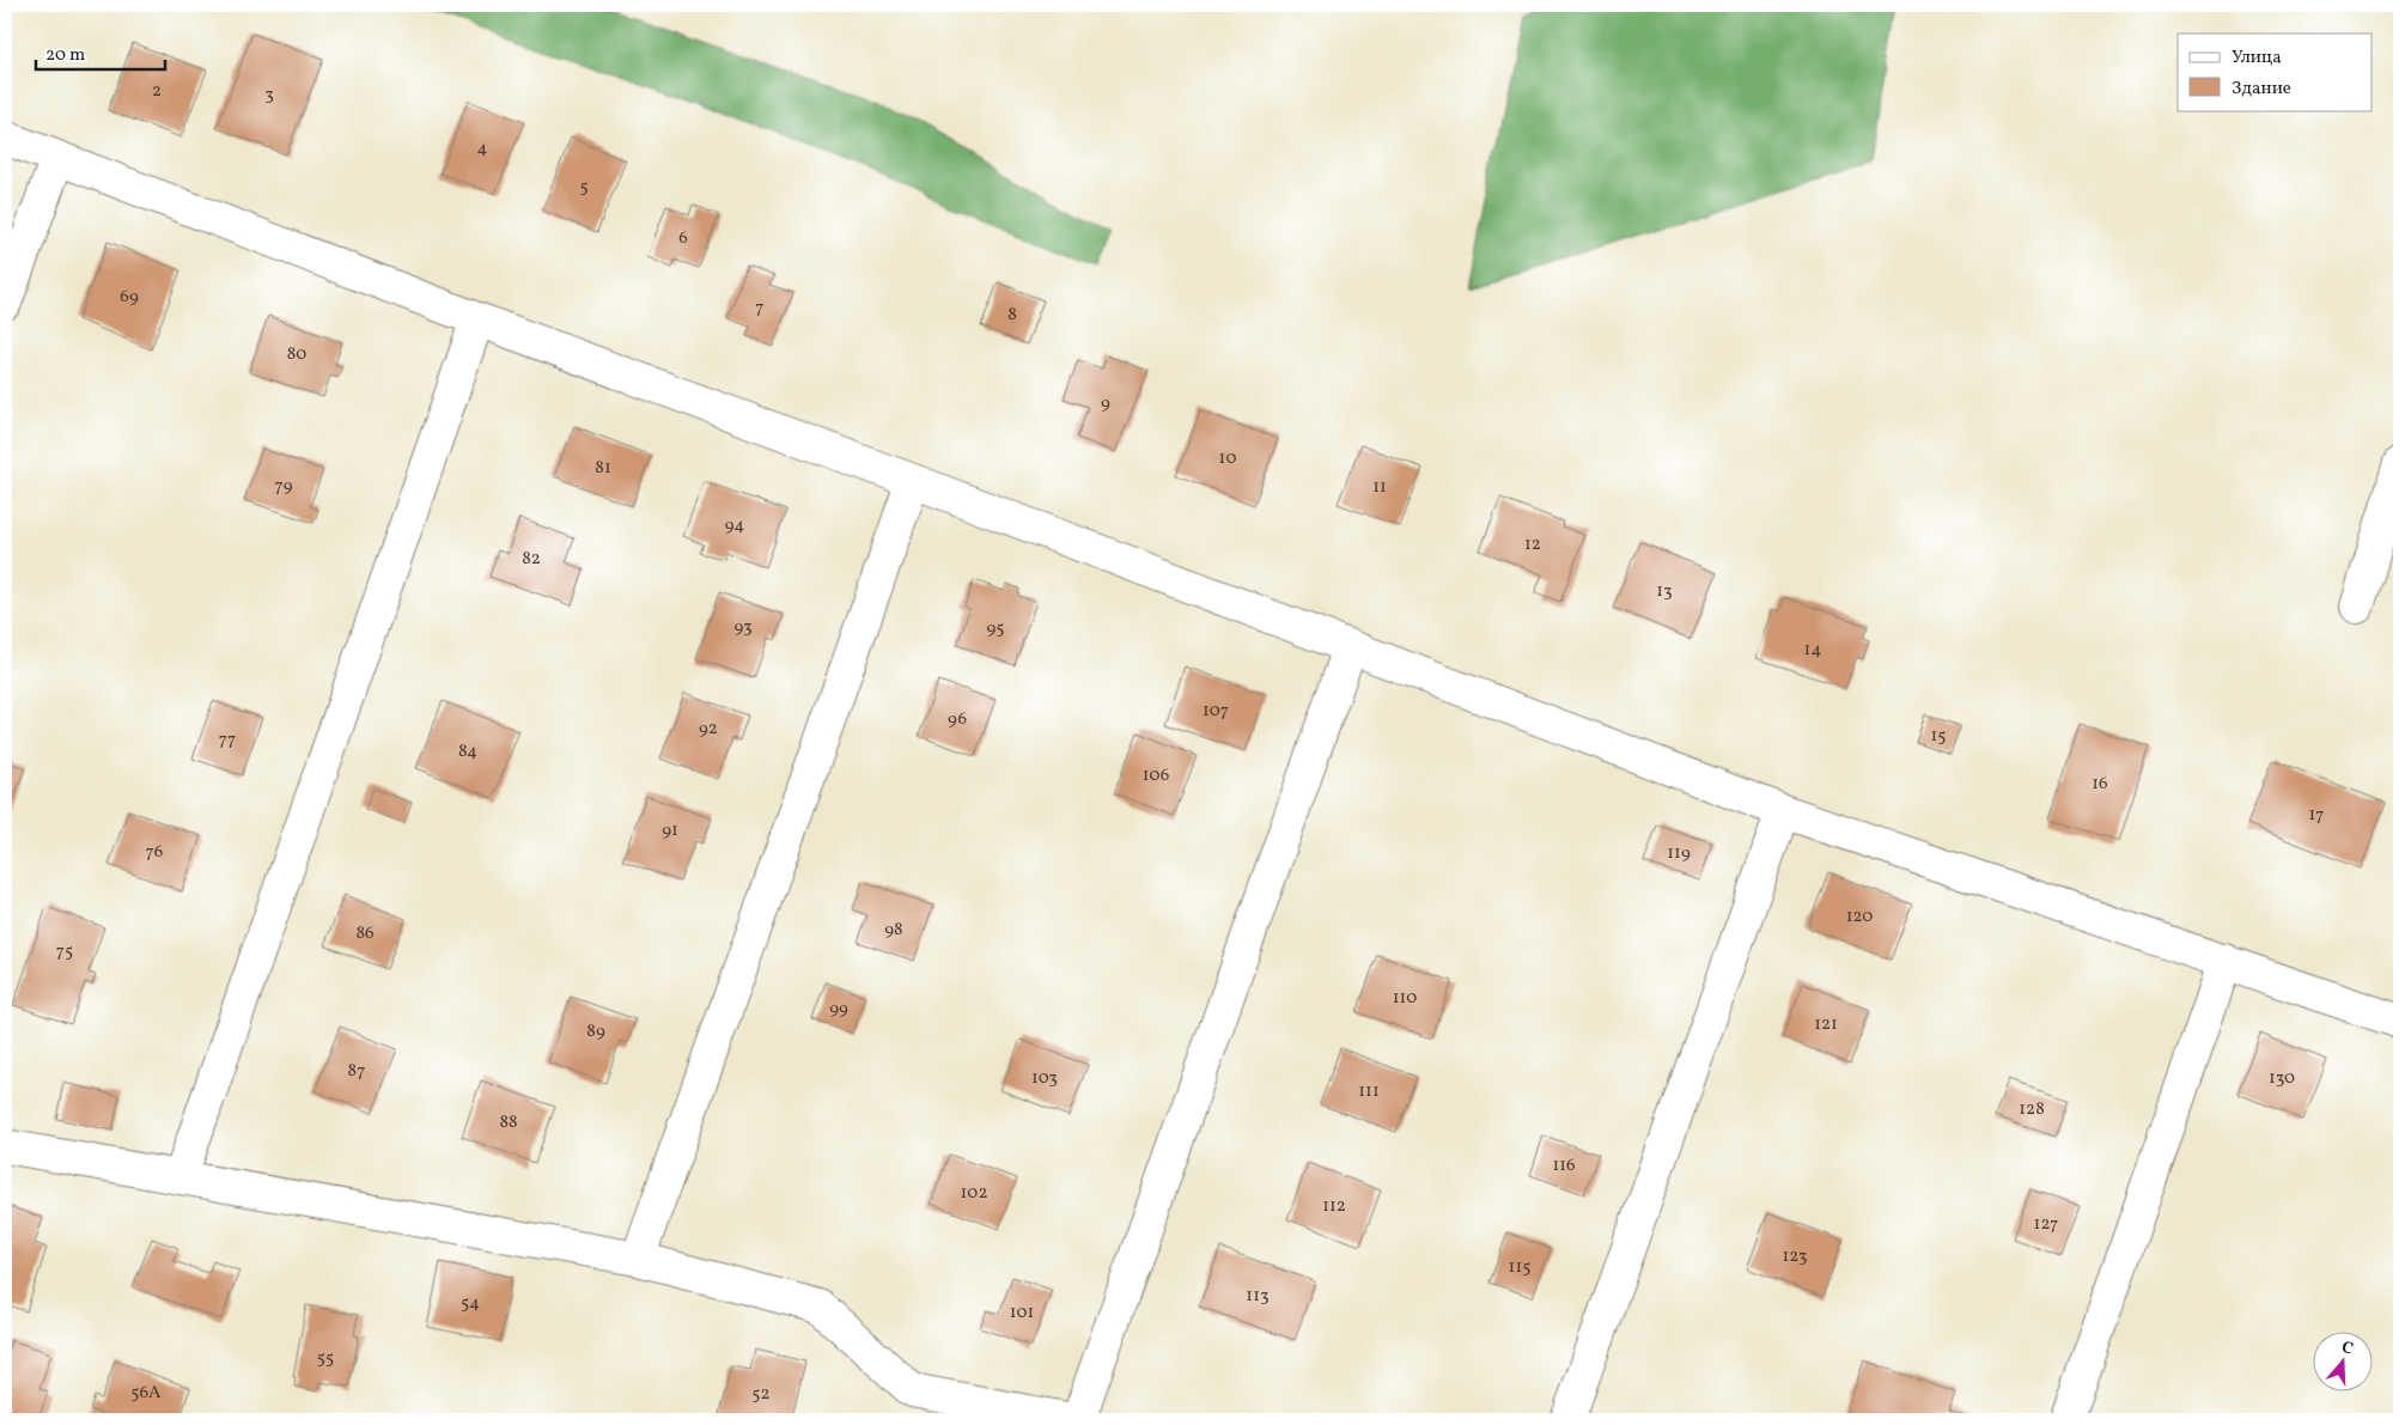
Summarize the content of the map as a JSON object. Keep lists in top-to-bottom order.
{
  "house_numbers": [
    "2",
    "3",
    "4",
    "5",
    "6",
    "69",
    "7",
    "8",
    "80",
    "9",
    "10",
    "81",
    "79",
    "11",
    "94",
    "12",
    "82",
    "13",
    "93",
    "95",
    "14",
    "107",
    "96",
    "92",
    "15",
    "77",
    "84",
    "106",
    "16",
    "17",
    "91",
    "76",
    "119",
    "120",
    "98",
    "86",
    "75",
    "110",
    "99",
    "121",
    "89",
    "87",
    "103",
    "130",
    "111",
    "128",
    "88",
    "116",
    "102",
    "112",
    "127",
    "123",
    "115",
    "113",
    "54",
    "101",
    "55",
    "56А",
    "52"
  ],
  "legend": ["Улица", "Здание"],
  "scale_bar": "20 m",
  "north": "top"
}
